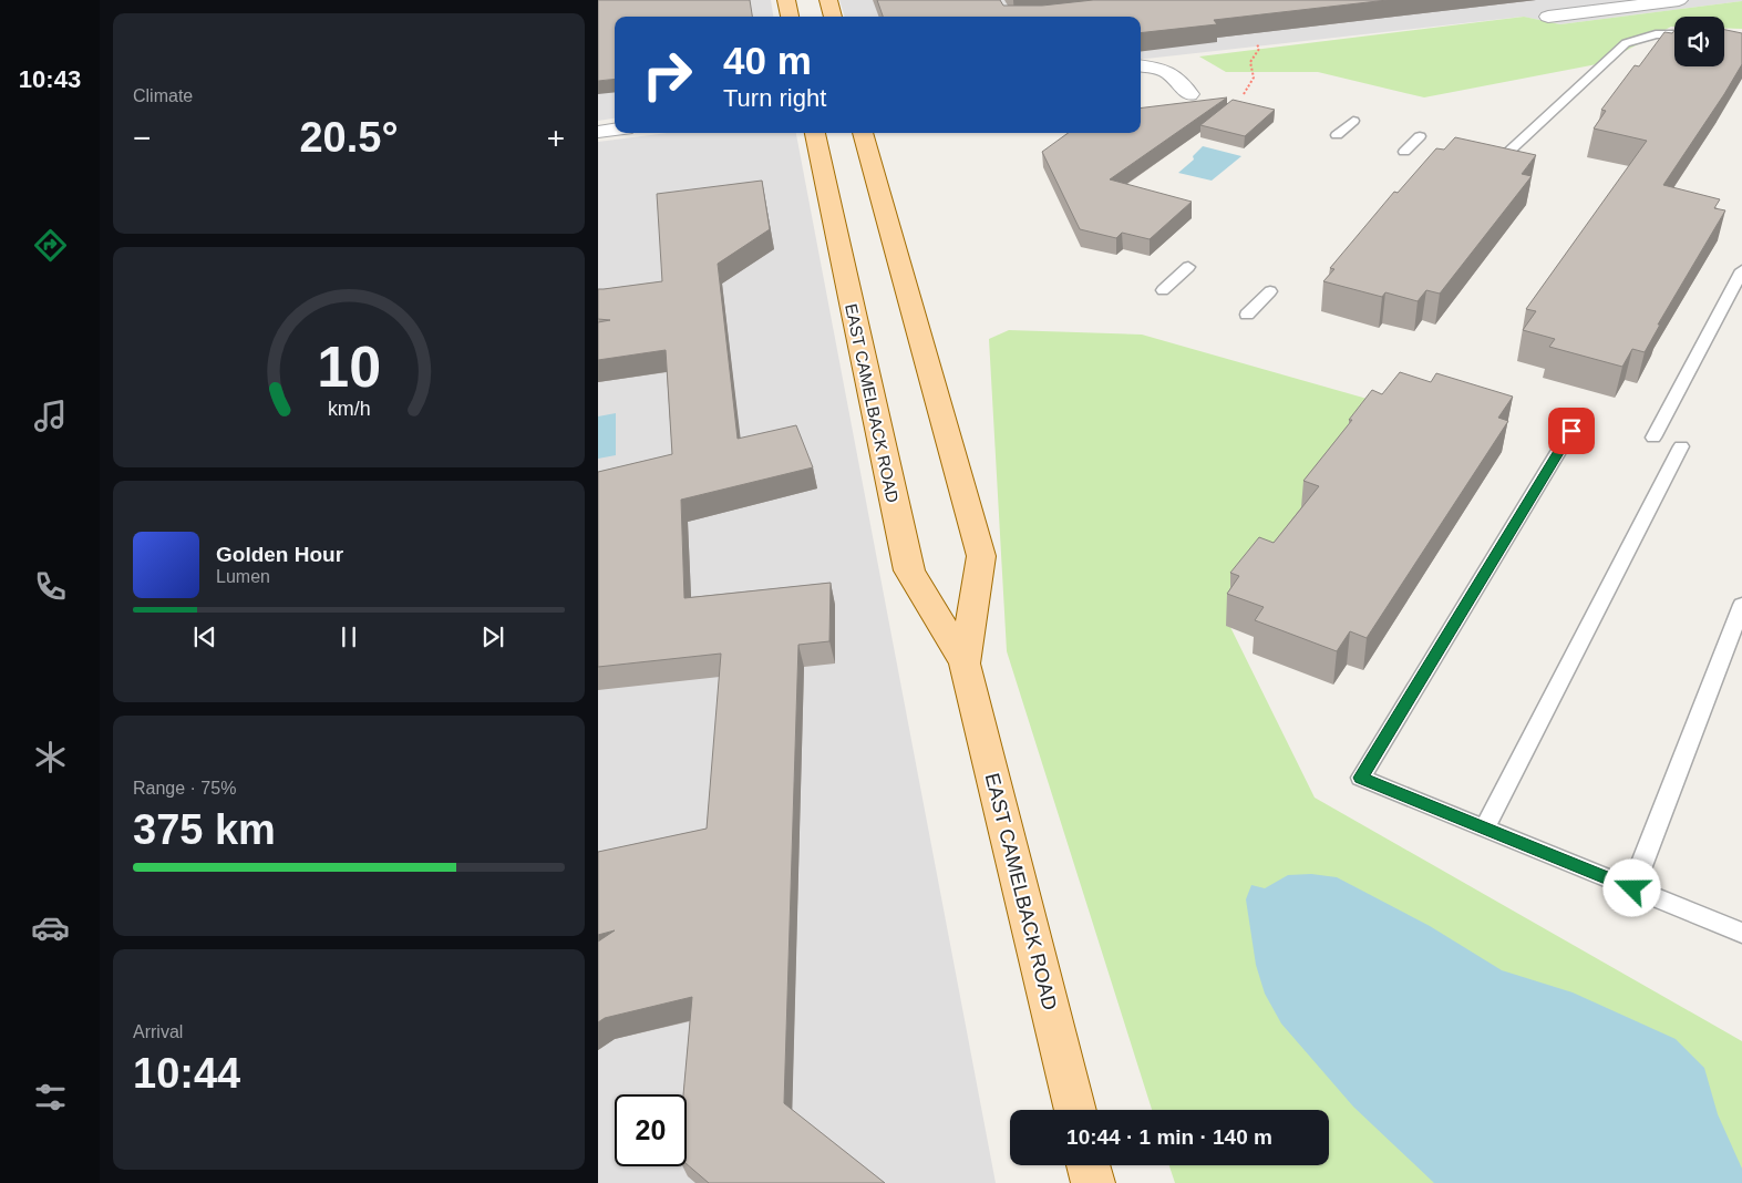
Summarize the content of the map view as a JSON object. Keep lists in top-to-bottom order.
{
  "streets": {
    "main road": ["EAST CAMELBACK ROAD"]
  },
  "page": {
    "tabs": "10:43",
    "tile": [
      "Climate",
      ["Range · 75%", "375 km"],
      ["Arrival", "10:44"]
    ],
    "turn": ["40 m", "Turn right"],
    "heat": ["−", "20.5°", "+"],
    "song": ["Golden Hour", "Lumen"],
    "limit": "20",
    "trip": "10:44 · 1 min · 140 m",
    "gauge": ["10", "km/h"]
  }
}
